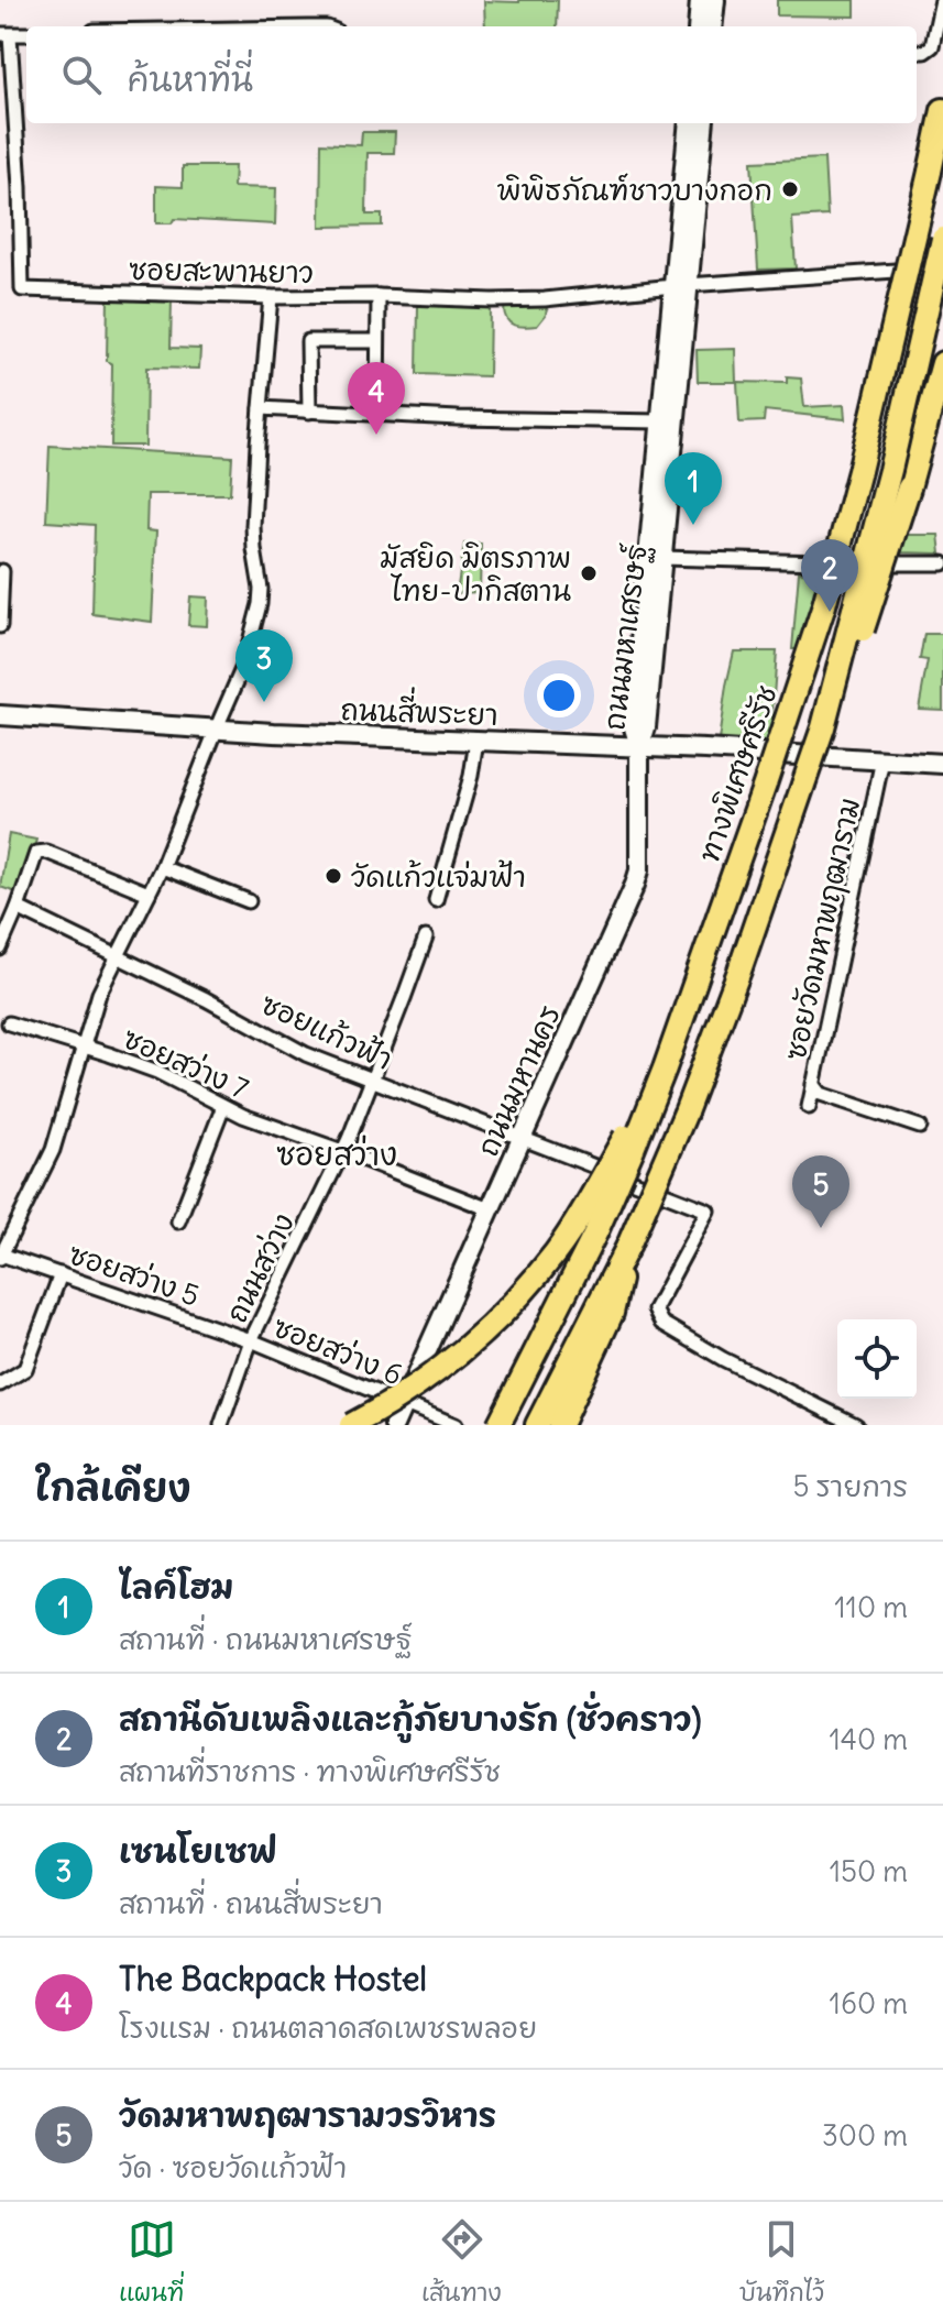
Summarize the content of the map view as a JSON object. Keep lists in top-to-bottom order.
{
  "streets": {
    "highway": ["ทางพิเศษศรีรัช"],
    "main road": ["ถนนมหาเศรษฐ์", "ถนนสี่พระยา", "ถนนมหานคร"],
    "street": [
      "ซอยสะพานยาว",
      "ซอยวัดมหาพฤฒาราม",
      "ซอยแก้วฟ้า",
      "ซอยสว่าง 7",
      "ถนนสว่าง",
      "ซอยสว่าง 5",
      "ซอยสว่าง 6"
    ]
  },
  "crossings": [
    ["ซอยสะพานยาว", "ถนนมหาเศรษฐ์"],
    ["ถนนมหาเศรษฐ์", "ถนนสี่พระยา"],
    ["ถนนมหาเศรษฐ์", "ถนนมหานคร"],
    ["ถนนสี่พระยา", "ซอยวัดมหาพฤฒาราม"],
    ["ถนนสี่พระยา", "ถนนมหานคร"],
    ["ซอยแก้วฟ้า", "ถนนมหานคร"],
    ["ซอยแก้วฟ้า", "ถนนสว่าง"],
    ["ซอยสว่าง 7", "ถนนมหานคร"],
    ["ซอยสว่าง 7", "ถนนสว่าง"],
    ["ถนนมหานคร", "ซอยสว่าง 6"],
    ["ถนนสว่าง", "ซอยสว่าง 5"],
    ["ถนนสว่าง", "ซอยสว่าง 6"],
    ["ซอยสว่าง 5", "ซอยสว่าง 6"]
  ],
  "districts": ["ซอยสว่าง"],
  "places": ["พิพิธภัณฑ์ชาวบางกอก", "มัสยิด มิตรภาพ ไทย-ปากิสตาน", "วัดแก้วแจ่มฟ้า"],
  "page": {
    "search": "ค้นหาที่นี่",
    "pins": [
      "4",
      "1",
      "2",
      "3",
      "5"
    ],
    "heading": ["ใกล้เคียง", "5 รายการ"],
    "list": [
      {
        "mark": "1",
        "name": "ไลค์โฮม",
        "note": "สถานที่ · ถนนมหาเศรษฐ์",
        "value": "110 m"
      },
      {
        "mark": "2",
        "name": "สถานีดับเพลิงและกู้ภัยบางรัก (ชั่วคราว)",
        "note": "สถานที่ราชการ · ทางพิเศษศรีรัช",
        "value": "140 m"
      },
      {
        "mark": "3",
        "name": "เซนโยเซฟ",
        "note": "สถานที่ · ถนนสี่พระยา",
        "value": "150 m"
      },
      {
        "mark": "4",
        "name": "The Backpack Hostel",
        "note": "โรงแรม · ถนนตลาดสดเพชรพลอย",
        "value": "160 m"
      },
      {
        "mark": "5",
        "name": "วัดมหาพฤฒารามวรวิหาร",
        "note": "วัด · ซอยวัดแก้วฟ้า",
        "value": "300 m"
      }
    ],
    "nav": ["แผนที่", "เส้นทาง", "บันทึกไว้"]
  }
}
